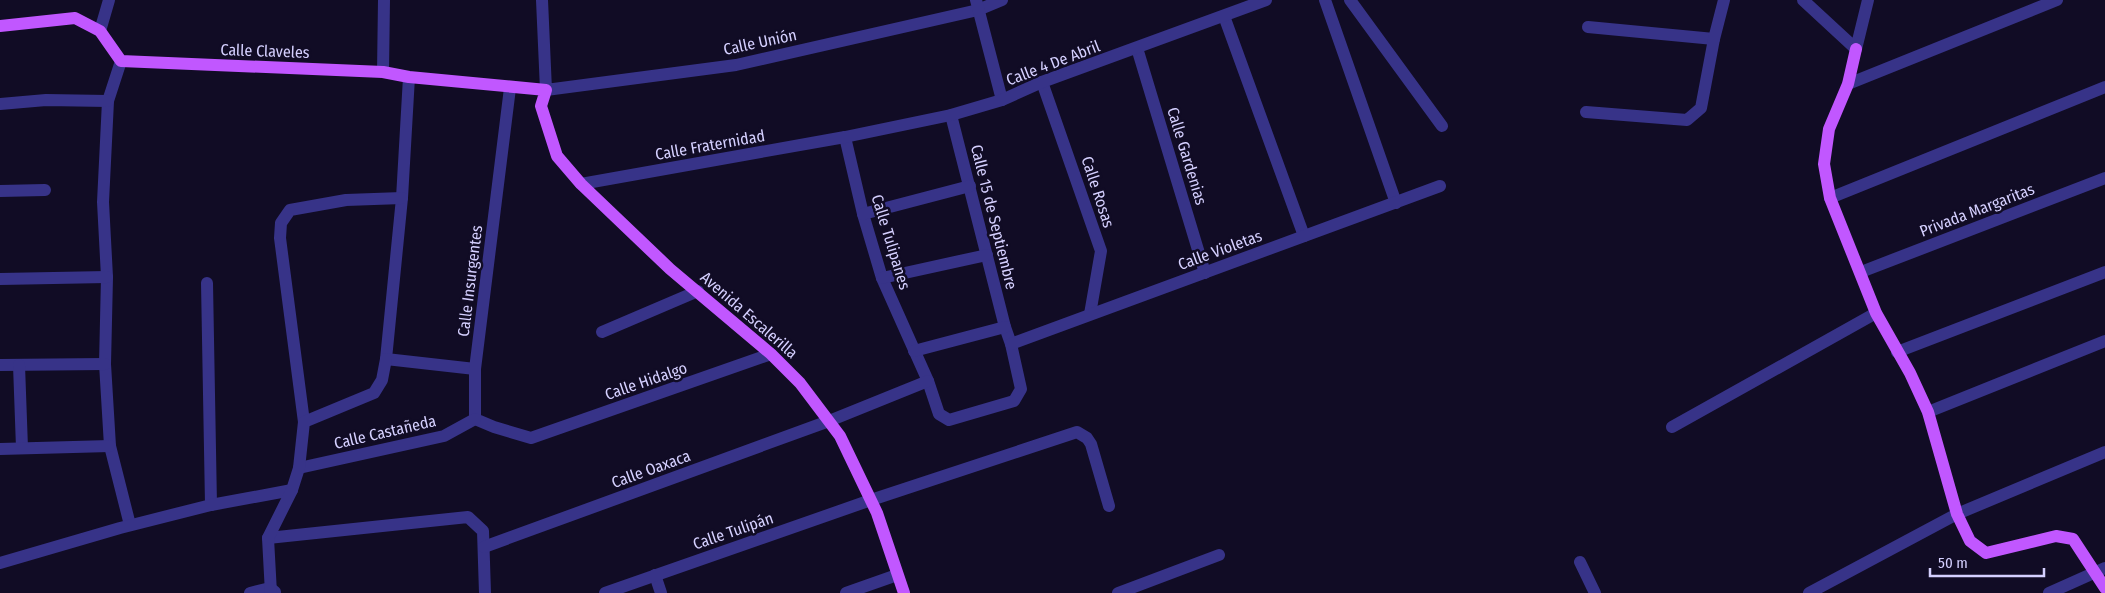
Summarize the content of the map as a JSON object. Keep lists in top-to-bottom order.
{
  "streets": {
    "main road": ["Calle Claveles", "Avenida Escalerilla"],
    "street": [
      "Calle Unión",
      "Calle 4 De Abril",
      "Calle Fraternidad",
      "Calle Gardenias",
      "Calle Rosas",
      "Privada Margaritas",
      "Calle 15 de Septiembre",
      "Calle Tulipanes",
      "Calle Violetas",
      "Calle Insurgentes",
      "Calle Hidalgo",
      "Calle Castañeda",
      "Calle Oaxaca",
      "Calle Tulipán"
    ]
  },
  "crossings": [
    ["Calle Unión", "Calle Claveles"],
    ["Calle Unión", "Avenida Escalerilla"],
    ["Calle Claveles", "Calle Insurgentes"],
    ["Calle Claveles", "Avenida Escalerilla"],
    ["Calle 4 De Abril", "Calle Fraternidad"],
    ["Calle 4 De Abril", "Calle Gardenias"],
    ["Calle 4 De Abril", "Calle Rosas"],
    ["Calle 4 De Abril", "Calle 15 de Septiembre"],
    ["Calle 4 De Abril", "Calle Tulipanes"],
    ["Calle Fraternidad", "Calle Tulipanes"],
    ["Calle Fraternidad", "Avenida Escalerilla"],
    ["Calle Gardenias", "Calle Violetas"],
    ["Calle Rosas", "Calle Violetas"],
    ["Calle Tulipanes", "Calle Violetas"],
    ["Calle Tulipanes", "Calle Oaxaca"],
    ["Calle Insurgentes", "Calle Hidalgo"],
    ["Calle Insurgentes", "Calle Castañeda"],
    ["Avenida Escalerilla", "Calle Hidalgo"],
    ["Avenida Escalerilla", "Calle Oaxaca"],
    ["Avenida Escalerilla", "Calle Tulipán"],
    ["Calle Hidalgo", "Calle Castañeda"]
  ],
  "scale_bar": "50 m"
}
